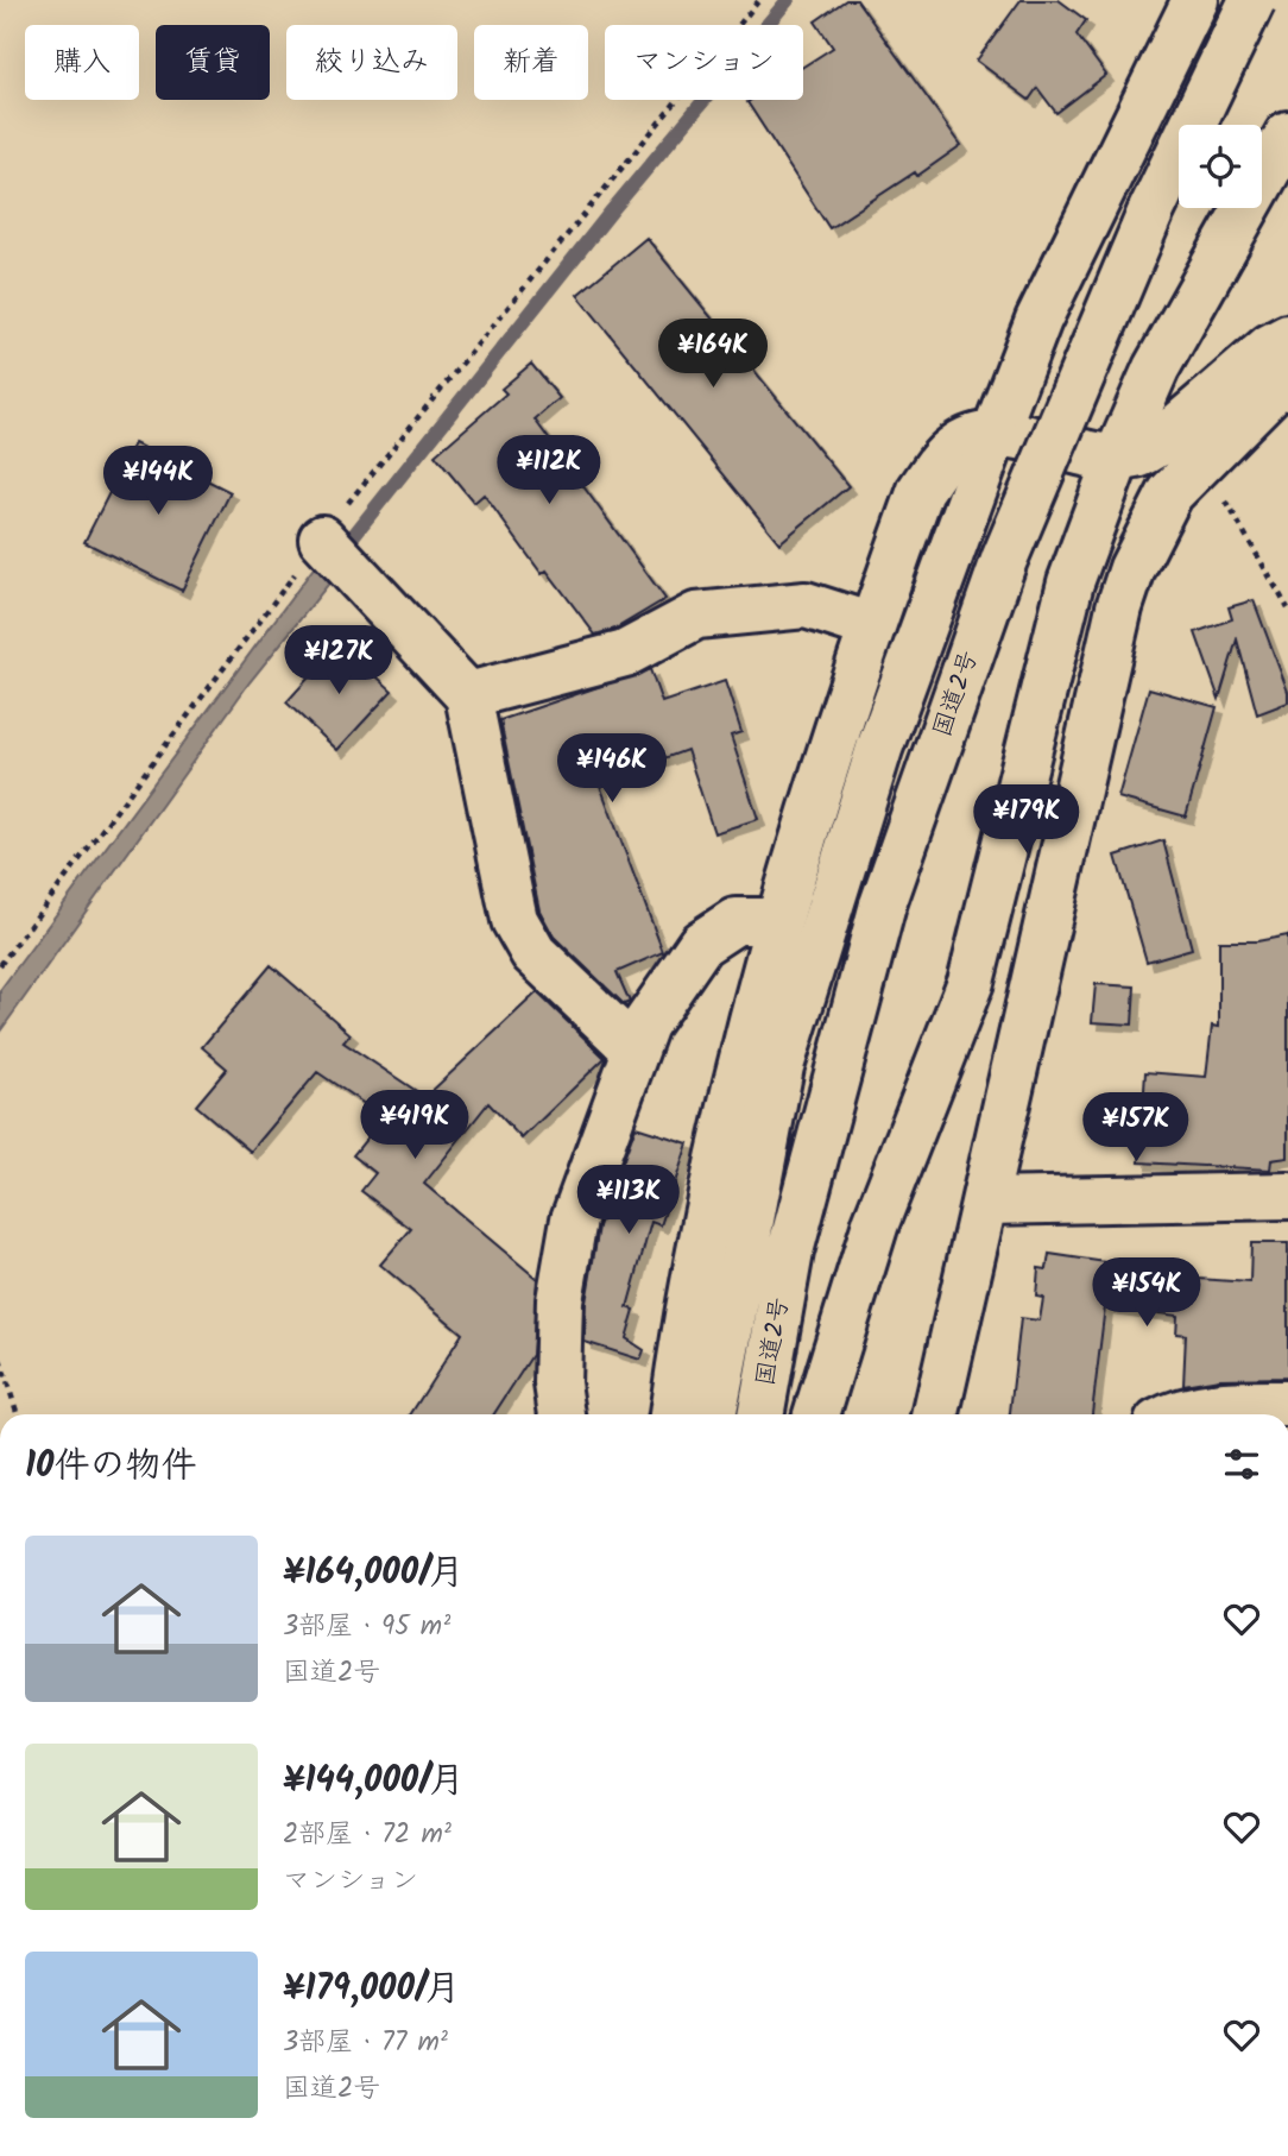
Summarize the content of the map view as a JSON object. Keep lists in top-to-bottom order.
{
  "streets": {
    "main road": ["国道2号"]
  },
  "page": {
    "chip": [
      "購入",
      "賃貸",
      "絞り込み",
      "新着",
      "マンション"
    ],
    "price": [
      "¥164K",
      "¥112K",
      "¥144K",
      "¥127K",
      "¥146K",
      "¥179K",
      "¥419K",
      "¥157K",
      "¥113K",
      "¥154K"
    ],
    "heading": "10件の物件",
    "list": [
      {
        "name": "¥164,000/月",
        "note": "3部屋 · 95 m² · 国道2号"
      },
      {
        "name": "¥144,000/月",
        "note": "2部屋 · 72 m² · マンション"
      },
      {
        "name": "¥179,000/月",
        "note": "3部屋 · 77 m² · 国道2号"
      }
    ]
  }
}
